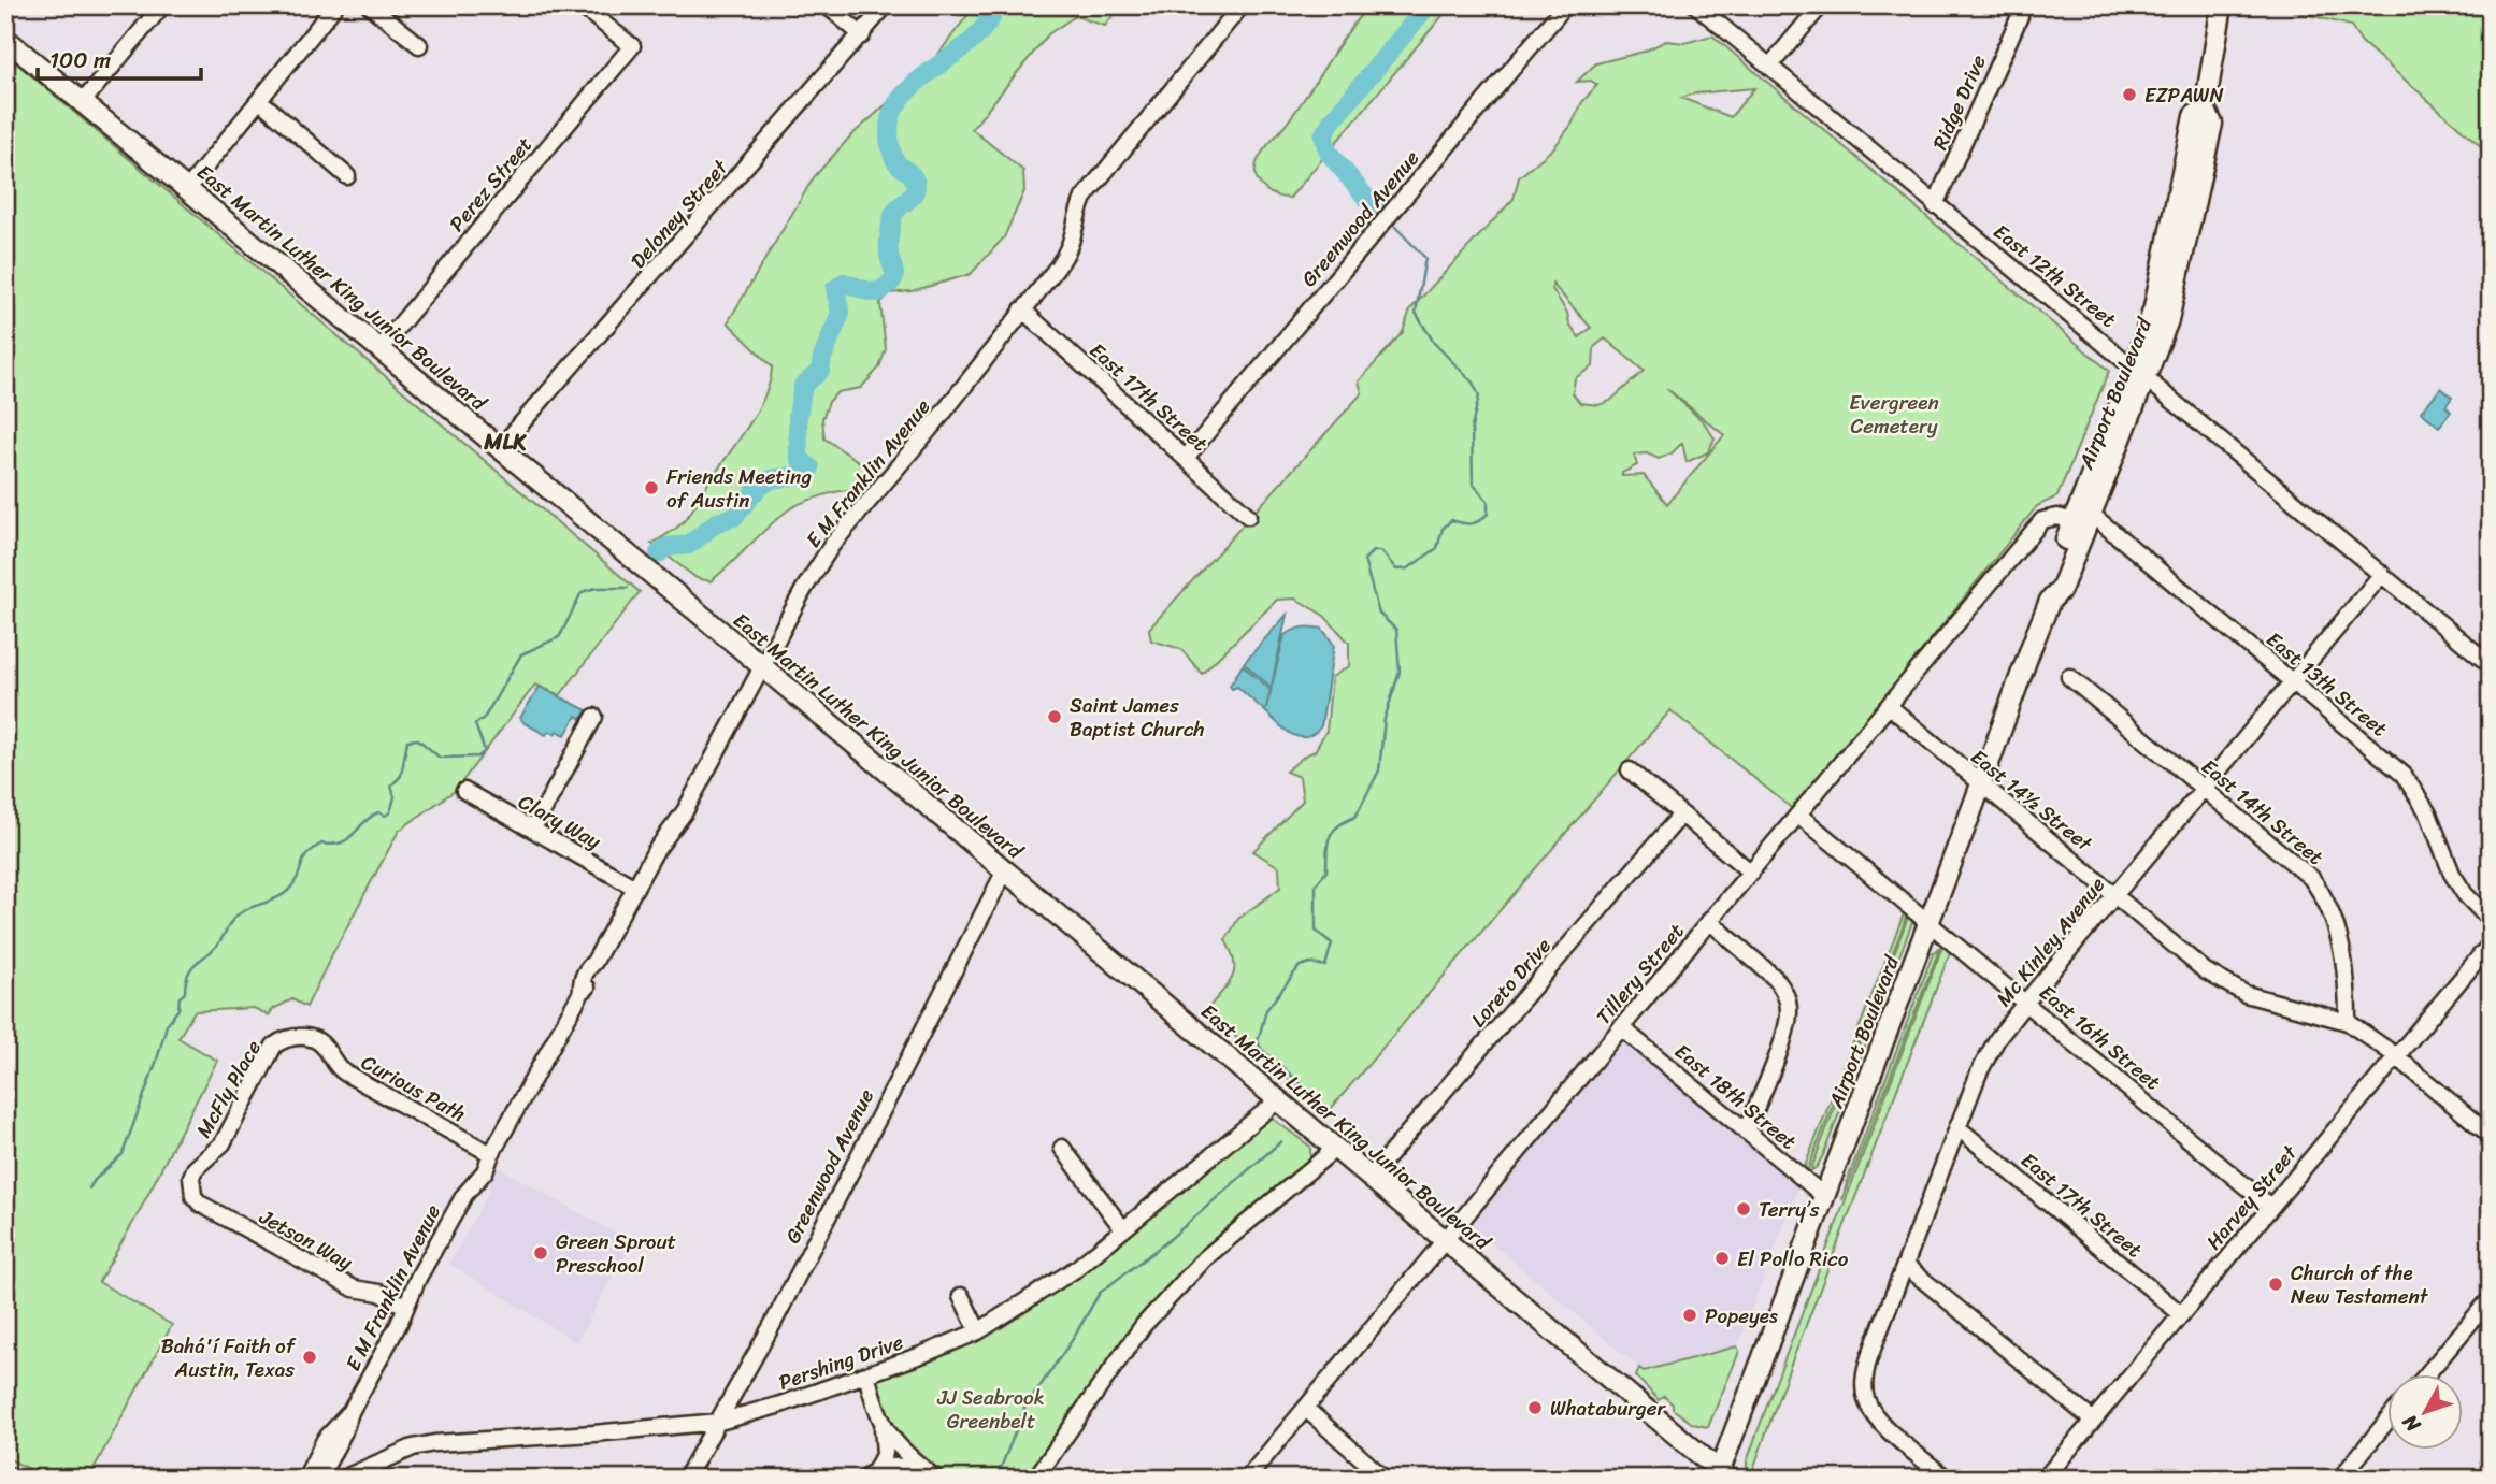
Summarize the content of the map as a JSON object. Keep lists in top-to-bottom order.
{
  "streets": {
    "main road": ["East Martin Luther King Junior Boulevard", "Airport Boulevard"],
    "street": [
      "Ridge Drive",
      "Perez Street",
      "Deloney Street",
      "Greenwood Avenue",
      "East 12th Street",
      "East 17th Street",
      "E M Franklin Avenue",
      "East 13th Street",
      "East 14½ Street",
      "East 14th Street",
      "Clary Way",
      "Mc Kinley Avenue",
      "Tillery Street",
      "Loreto Drive",
      "East 16th Street",
      "Curious Path",
      "McFly Place",
      "East 18th Street",
      "Harvey Street",
      "Jetson Way",
      "Pershing Drive"
    ]
  },
  "crossings": [
    ["Ridge Drive", "East 12th Street"],
    ["Perez Street", "East Martin Luther King Junior Boulevard"],
    ["Deloney Street", "East Martin Luther King Junior Boulevard"],
    ["Greenwood Avenue", "East Martin Luther King Junior Boulevard"],
    ["Greenwood Avenue", "East 17th Street"],
    ["Greenwood Avenue", "Pershing Drive"],
    ["East 12th Street", "Airport Boulevard"],
    ["East 12th Street", "Mc Kinley Avenue"],
    ["East Martin Luther King Junior Boulevard", "Airport Boulevard"],
    ["East Martin Luther King Junior Boulevard", "E M Franklin Avenue"],
    ["East Martin Luther King Junior Boulevard", "Tillery Street"],
    ["East Martin Luther King Junior Boulevard", "Loreto Drive"],
    ["East Martin Luther King Junior Boulevard", "Pershing Drive"],
    ["Airport Boulevard", "East 13th Street"],
    ["Airport Boulevard", "East 14½ Street"],
    ["Airport Boulevard", "Tillery Street"],
    ["Airport Boulevard", "East 16th Street"],
    ["Airport Boulevard", "East 18th Street"],
    ["East 17th Street", "E M Franklin Avenue"],
    ["East 17th Street", "Mc Kinley Avenue"],
    ["East 17th Street", "Harvey Street"],
    ["E M Franklin Avenue", "Clary Way"],
    ["E M Franklin Avenue", "Curious Path"],
    ["E M Franklin Avenue", "Jetson Way"],
    ["E M Franklin Avenue", "Pershing Drive"],
    ["East 13th Street", "Mc Kinley Avenue"],
    ["East 13th Street", "Tillery Street"],
    ["East 14½ Street", "East 14th Street"],
    ["East 14½ Street", "Mc Kinley Avenue"],
    ["East 14½ Street", "Tillery Street"],
    ["East 14th Street", "Mc Kinley Avenue"],
    ["Mc Kinley Avenue", "East 16th Street"],
    ["Tillery Street", "East 16th Street"],
    ["Tillery Street", "East 18th Street"],
    ["East 16th Street", "Harvey Street"],
    ["Curious Path", "McFly Place"],
    ["McFly Place", "Jetson Way"]
  ],
  "districts": ["MLK"],
  "parks": ["Evergreen Cemetery", "JJ Seabrook Greenbelt"],
  "places": [
    "EZPAWN",
    "Friends Meeting of Austin",
    "Saint James Baptist Church",
    "Terry’s",
    "Green Sprout Preschool",
    "El Pollo Rico",
    "Church of the New Testament",
    "Popeyes",
    "Bahá'í Faith of Austin, Texas",
    "Whataburger"
  ],
  "scale_bar": "100 m",
  "north": "bottom left"
}
